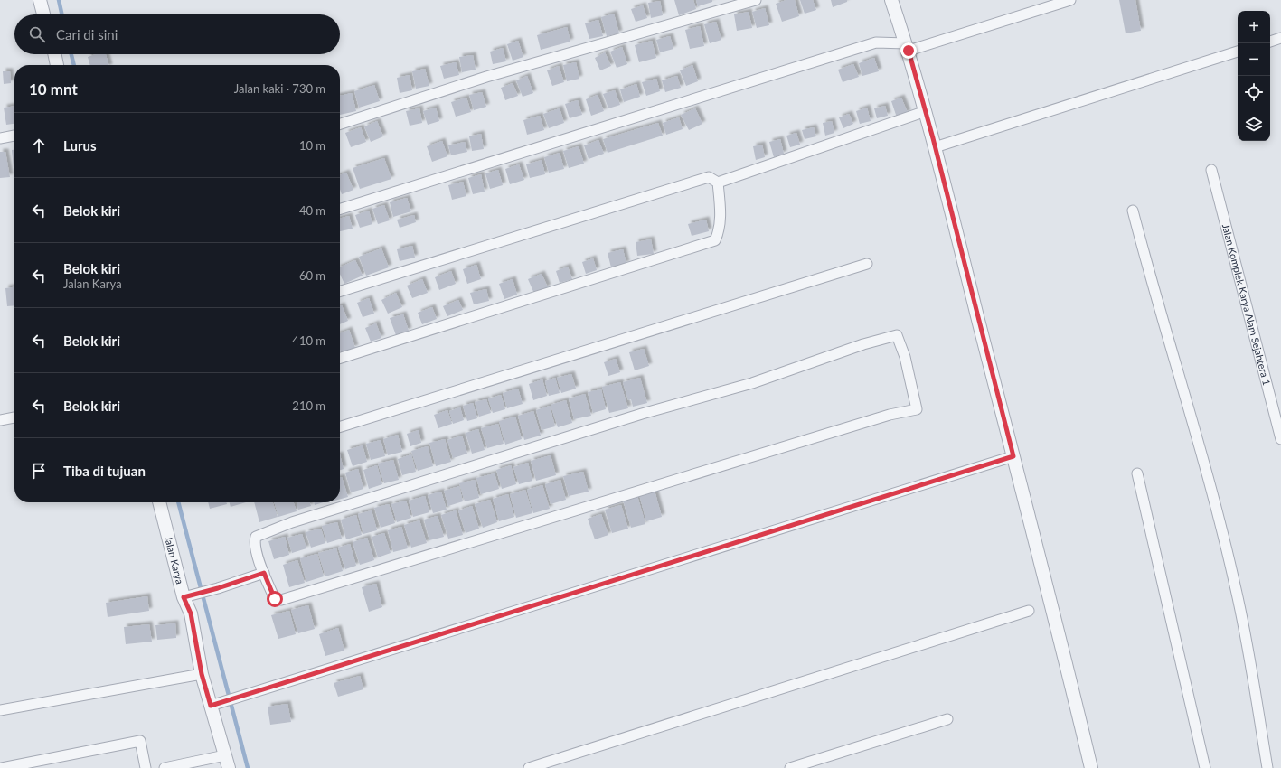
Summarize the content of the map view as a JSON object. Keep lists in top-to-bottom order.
{
  "streets": {
    "street": ["Jalan Komplek Karya Alam Sejahtera 1", "Jalan Karya"]
  },
  "page": {
    "map_buttons": ["+", "−"],
    "search": "Cari di sini",
    "heading": ["10 mnt", "Jalan kaki · 730 m"],
    "list": [
      ["Lurus", "10 m"],
      ["Belok kiri", "40 m"],
      ["Belok kiri", "Jalan Karya", "60 m"],
      ["Belok kiri", "410 m"],
      ["Belok kiri", "210 m"],
      "Tiba di tujuan"
    ]
  }
}
